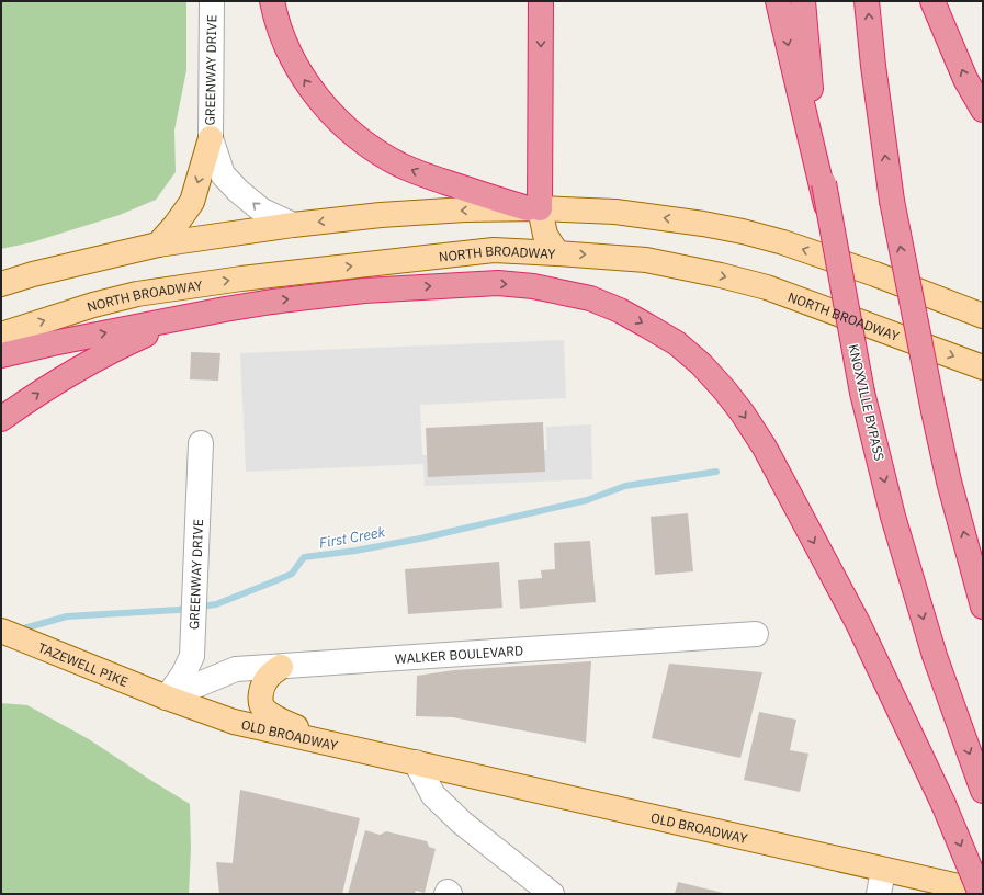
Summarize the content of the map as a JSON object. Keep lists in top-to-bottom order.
{
  "streets": {
    "highway": ["KNOXVILLE BYPASS"],
    "main road": ["NORTH BROADWAY", "TAZEWELL PIKE", "OLD BROADWAY"],
    "street": ["GREENWAY DRIVE", "WALKER BOULEVARD"]
  },
  "crossings": [
    ["GREENWAY DRIVE", "WALKER BOULEVARD"],
    ["GREENWAY DRIVE", "TAZEWELL PIKE"],
    ["GREENWAY DRIVE", "OLD BROADWAY"],
    ["WALKER BOULEVARD", "TAZEWELL PIKE"],
    ["WALKER BOULEVARD", "OLD BROADWAY"],
    ["TAZEWELL PIKE", "OLD BROADWAY"]
  ],
  "water": ["First Creek"]
}
